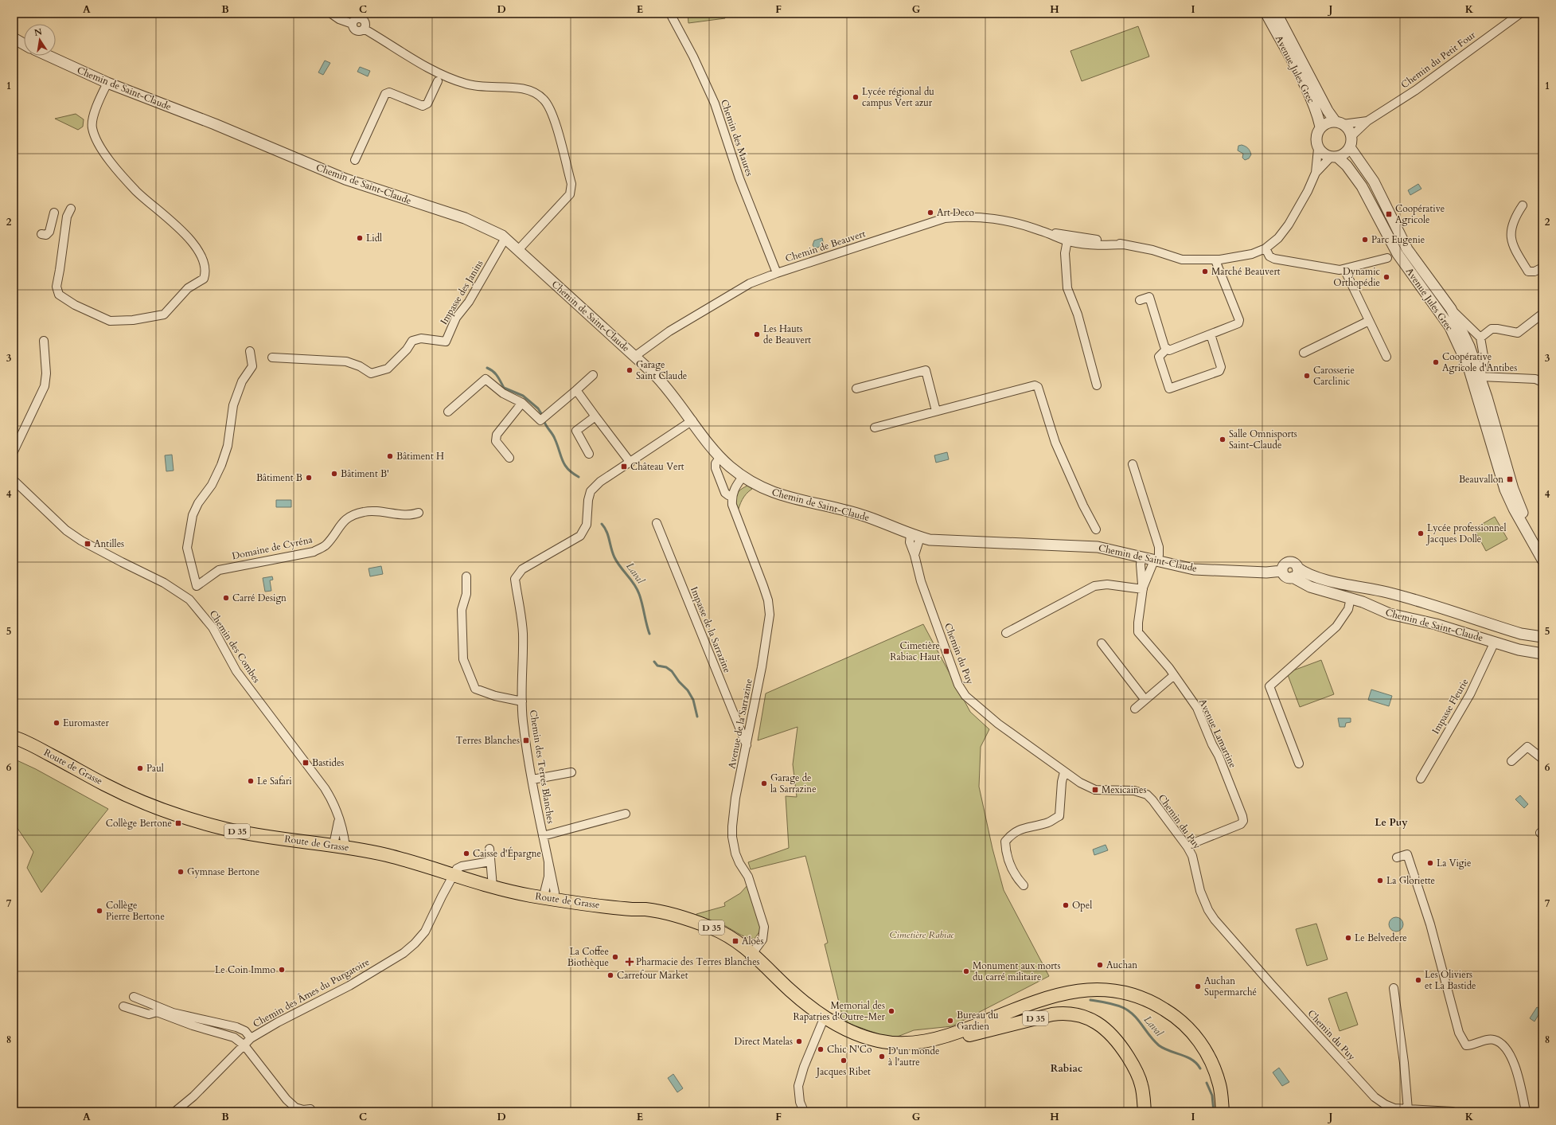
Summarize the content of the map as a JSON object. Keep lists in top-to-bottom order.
{
  "streets": {
    "main road": ["Route de Grasse", "D 35"],
    "street": [
      "Chemin du Petit Four",
      "Avenue Jules Grec",
      "Chemin de Saint-Claude",
      "Chemin des Maures",
      "Chemin de Beauvert",
      "Impasse des Janins",
      "Domaine de Cyréna",
      "Impasse de la Sarrazine",
      "Chemin des Combes",
      "Chemin du Puy",
      "Impasse Fleurie",
      "Avenue de la Sarrazine",
      "Avenue Lamartine",
      "Chemin des Terres Blanches",
      "Chemin des Âmes du Purgatoire"
    ]
  },
  "crossings": [
    ["Chemin du Petit Four", "Avenue Jules Grec"],
    ["Chemin du Petit Four", "Chemin de Beauvert"],
    ["Avenue Jules Grec", "Chemin de Beauvert"],
    ["Chemin de Saint-Claude", "Chemin de Beauvert"],
    ["Chemin de Saint-Claude", "Impasse des Janins"],
    ["Chemin de Saint-Claude", "Chemin du Puy"],
    ["Chemin de Saint-Claude", "Impasse Fleurie"],
    ["Chemin de Saint-Claude", "Avenue de la Sarrazine"],
    ["Chemin de Saint-Claude", "Avenue Lamartine"],
    ["Chemin de Saint-Claude", "Chemin des Terres Blanches"],
    ["Chemin des Maures", "Chemin de Beauvert"],
    ["Impasse de la Sarrazine", "Avenue de la Sarrazine"],
    ["Chemin des Combes", "Route de Grasse"],
    ["Chemin du Puy", "Avenue Lamartine"],
    ["Avenue de la Sarrazine", "Route de Grasse"],
    ["Avenue de la Sarrazine", "D 35"],
    ["Route de Grasse", "Chemin des Terres Blanches"],
    ["Route de Grasse", "D 35"],
    ["Route de Grasse", "Chemin des Âmes du Purgatoire"]
  ],
  "districts": ["Le Puy", "Rabiac"],
  "water": ["Laval"],
  "parks": ["Cimetière Rabiac"],
  "places": {
    "other": [
      "Lycée régional du campus Vert azur",
      "Art Deco",
      "Lidl",
      "Parc Eugenie",
      "Marché Beauvert",
      "Dynamic Orthopédie",
      "Les Hauts de Beauvert",
      "Coopérative Agricole d'Antibes",
      "Garage Saint Claude",
      "Carosserie Carclinic",
      "Salle Omnisports Saint-Claude",
      "Bâtiment H",
      "Bâtiment B'",
      "Bâtiment B",
      "Lycée professionnel Jacques Dolle",
      "Carré Design",
      "Euromaster",
      "Paul",
      "Le Safari",
      "Garage de la Sarrazine",
      "Caisse d'Épargne",
      "La Vigie",
      "Gymnase Bertone",
      "La Gloriette",
      "Opel",
      "Collège Pierre Bertone",
      "Le Belvedere",
      "La Coffee Biothèque",
      "Auchan",
      "Le Coin Immo",
      "Monument aux morts du carré militaire",
      "Carrefour Market",
      "Les Oliviers et La Bastide",
      "Auchan Supermarché",
      "Memorial des Rapatries d'Outre-Mer",
      "Bureau du Gardien",
      "Direct Matelas",
      "Chic N'Co",
      "D'un monde à l'autre",
      "Jacques Ribet"
    ],
    "transit": [
      "Coopérative Agricole",
      "Château Vert",
      "Beauvallon",
      "Antilles",
      "Cimetière Rabiac Haut",
      "Terres Blanches",
      "Bastides",
      "Mexicaines",
      "Collège Bertone",
      "Aloès"
    ],
    "health": ["Pharmacie des Terres Blanches"]
  },
  "north": "top",
  "grid": {
    "columns": [
      "A",
      "B",
      "C",
      "D",
      "E",
      "F",
      "G",
      "H",
      "I",
      "J",
      "K"
    ],
    "rows": [
      "1",
      "2",
      "3",
      "4",
      "5",
      "6",
      "7",
      "8"
    ]
  }
}
